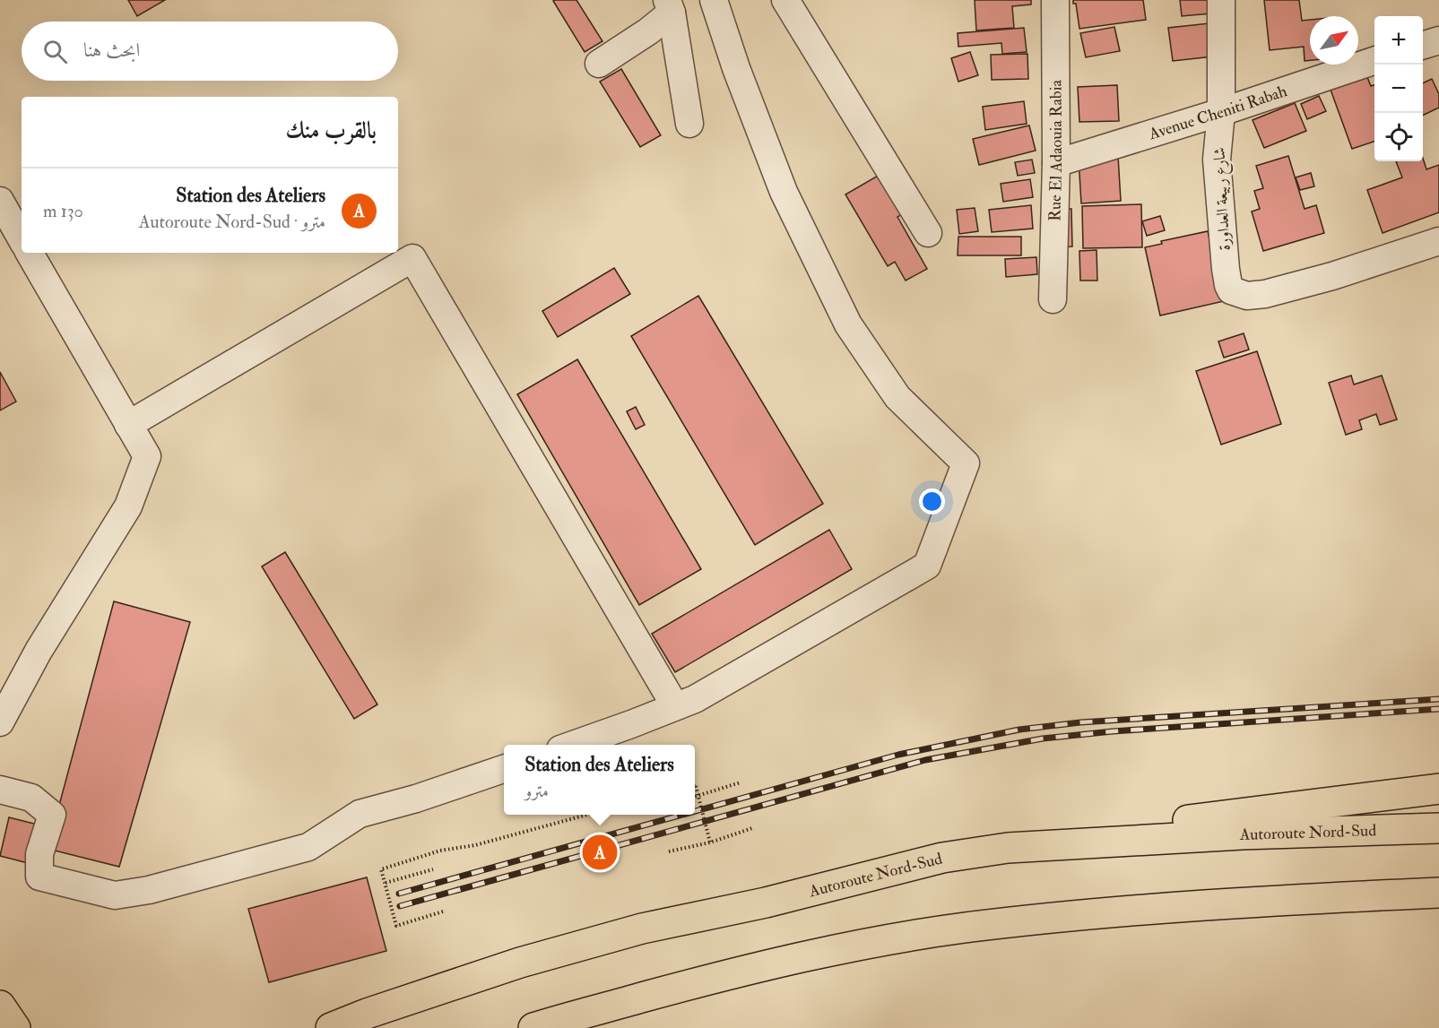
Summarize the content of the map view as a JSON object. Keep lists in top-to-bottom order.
{
  "streets": {
    "main road": ["Autoroute Nord-Sud"],
    "street": ["Avenue Cheniti Rabah", "Rue El Adaouia Rabia", "شارع ربيعة العداورة"]
  },
  "crossings": [
    ["Avenue Cheniti Rabah", "Rue El Adaouia Rabia"],
    ["Avenue Cheniti Rabah", "شارع ربيعة العداورة"]
  ],
  "north": "top right",
  "page": {
    "map_buttons": ["+", "−"],
    "search": "ابحث هنا",
    "heading": "بالقرب منك",
    "list": [
      {
        "mark": "A",
        "name": "Station des Ateliers",
        "note": "مترو · Autoroute Nord-Sud",
        "value": "130 m"
      }
    ],
    "popup": ["Station des Ateliers", "مترو"],
    "pins": "A"
  }
}
